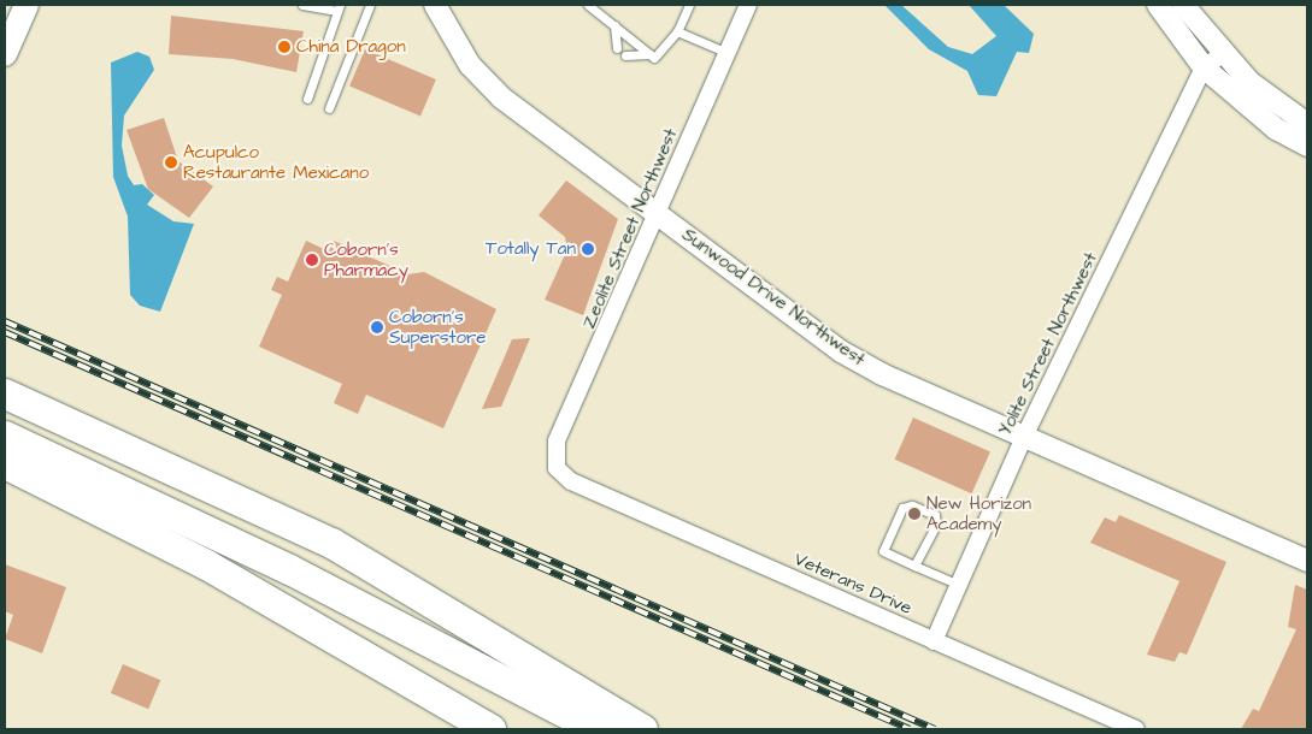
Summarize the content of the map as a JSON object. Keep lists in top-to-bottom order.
{
  "streets": {
    "street": [
      "Zeolite Street Northwest",
      "Sunwood Drive Northwest",
      "Yolite Street Northwest",
      "Veterans Drive"
    ]
  },
  "crossings": [
    ["Zeolite Street Northwest", "Sunwood Drive Northwest"],
    ["Zeolite Street Northwest", "Veterans Drive"],
    ["Sunwood Drive Northwest", "Yolite Street Northwest"],
    ["Yolite Street Northwest", "Veterans Drive"]
  ],
  "places": [
    "China Dragon",
    "Acupulco Restaurante Mexicano",
    "Totally Tan",
    "Coborn's Pharmacy",
    "Coborn's Superstore",
    "New Horizon Academy"
  ]
}
